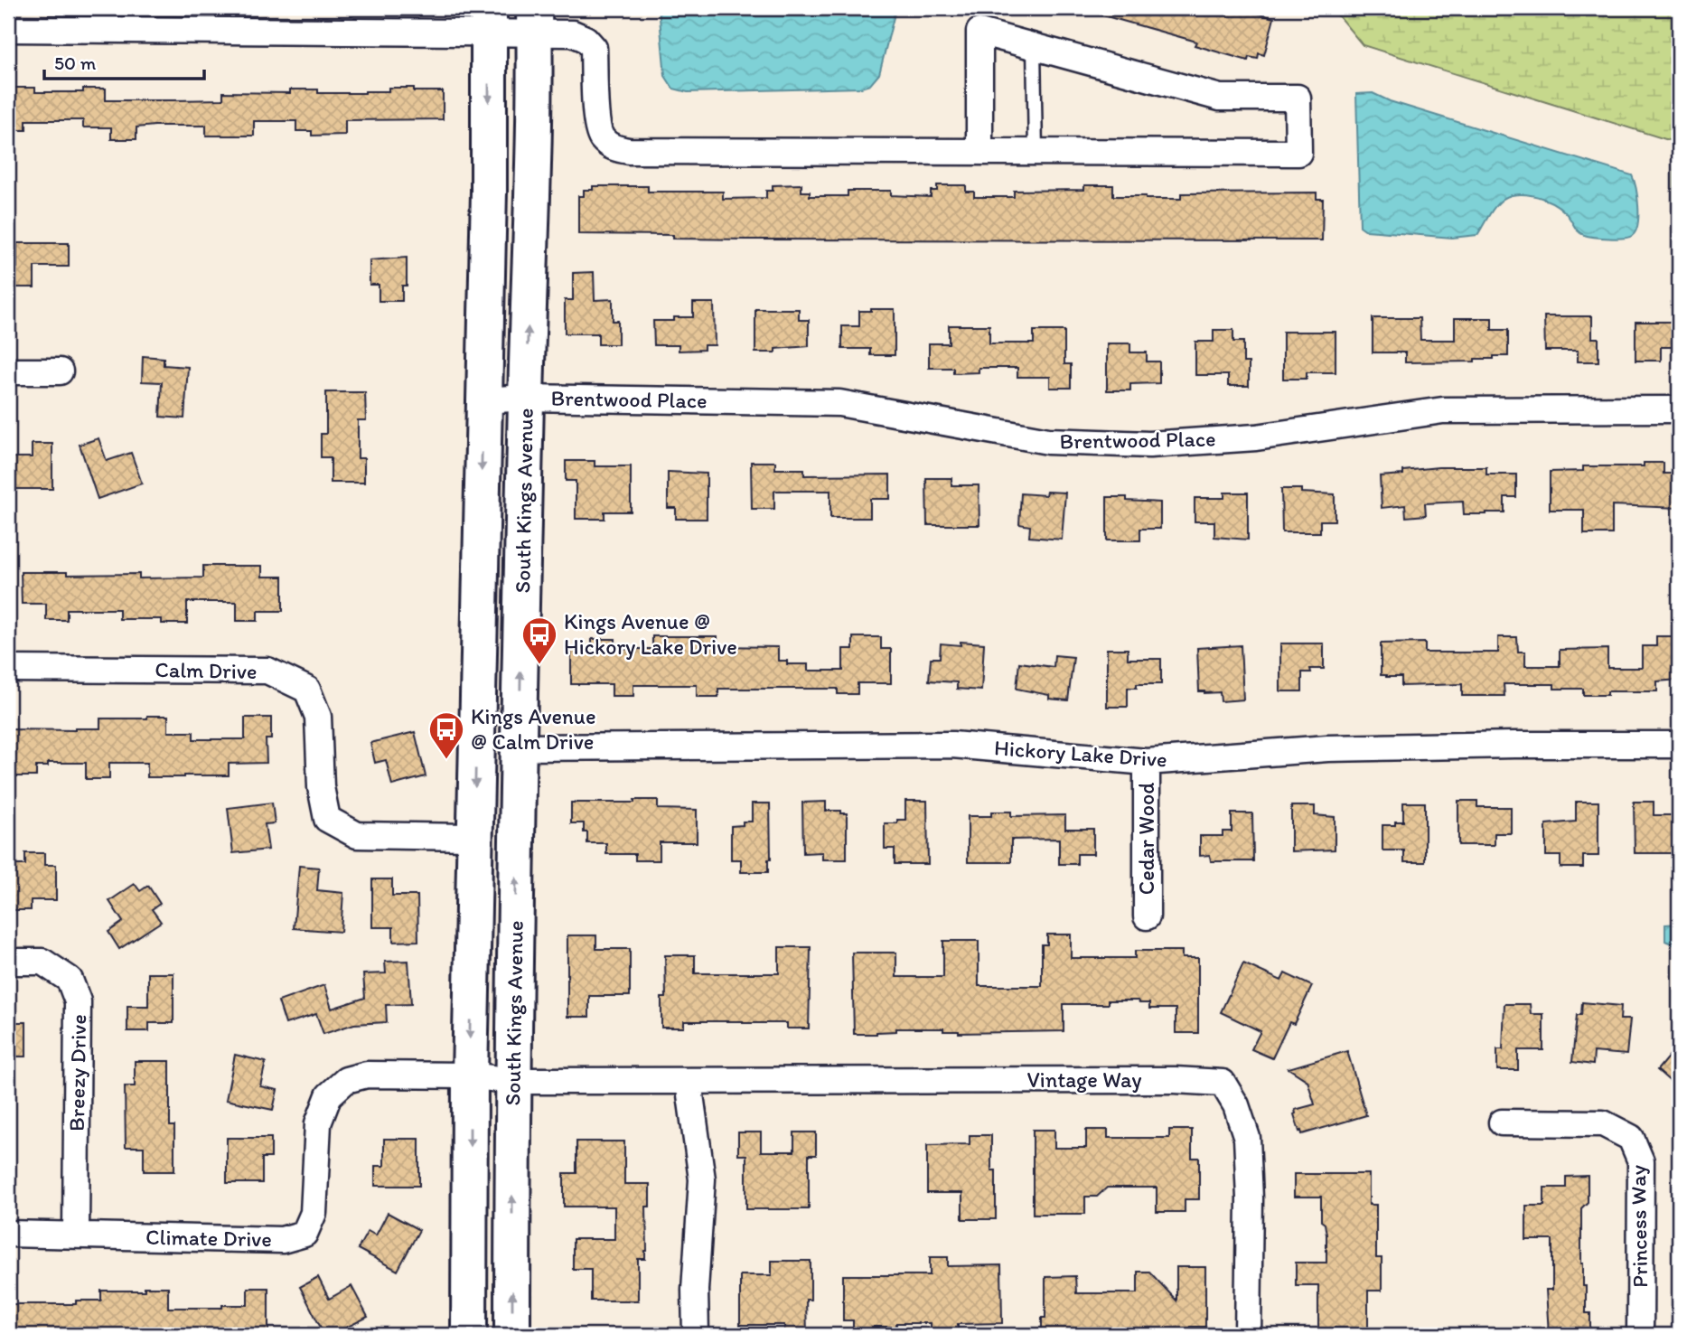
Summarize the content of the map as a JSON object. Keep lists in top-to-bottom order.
{
  "streets": {
    "main road": ["South Kings Avenue"],
    "street": [
      "Brentwood Place",
      "Calm Drive",
      "Hickory Lake Drive",
      "Cedar Wood",
      "Breezy Drive",
      "Vintage Way",
      "Princess Way",
      "Climate Drive"
    ]
  },
  "crossings": [
    ["Brentwood Place", "South Kings Avenue"],
    ["South Kings Avenue", "Calm Drive"],
    ["South Kings Avenue", "Hickory Lake Drive"],
    ["South Kings Avenue", "Vintage Way"],
    ["South Kings Avenue", "Climate Drive"],
    ["Hickory Lake Drive", "Cedar Wood"],
    ["Breezy Drive", "Climate Drive"],
    ["Vintage Way", "Climate Drive"]
  ],
  "places": {
    "bus stop": ["Kings Avenue @ Hickory Lake Drive", "Kings Avenue @ Calm Drive"]
  },
  "scale_bar": "50 m"
}
